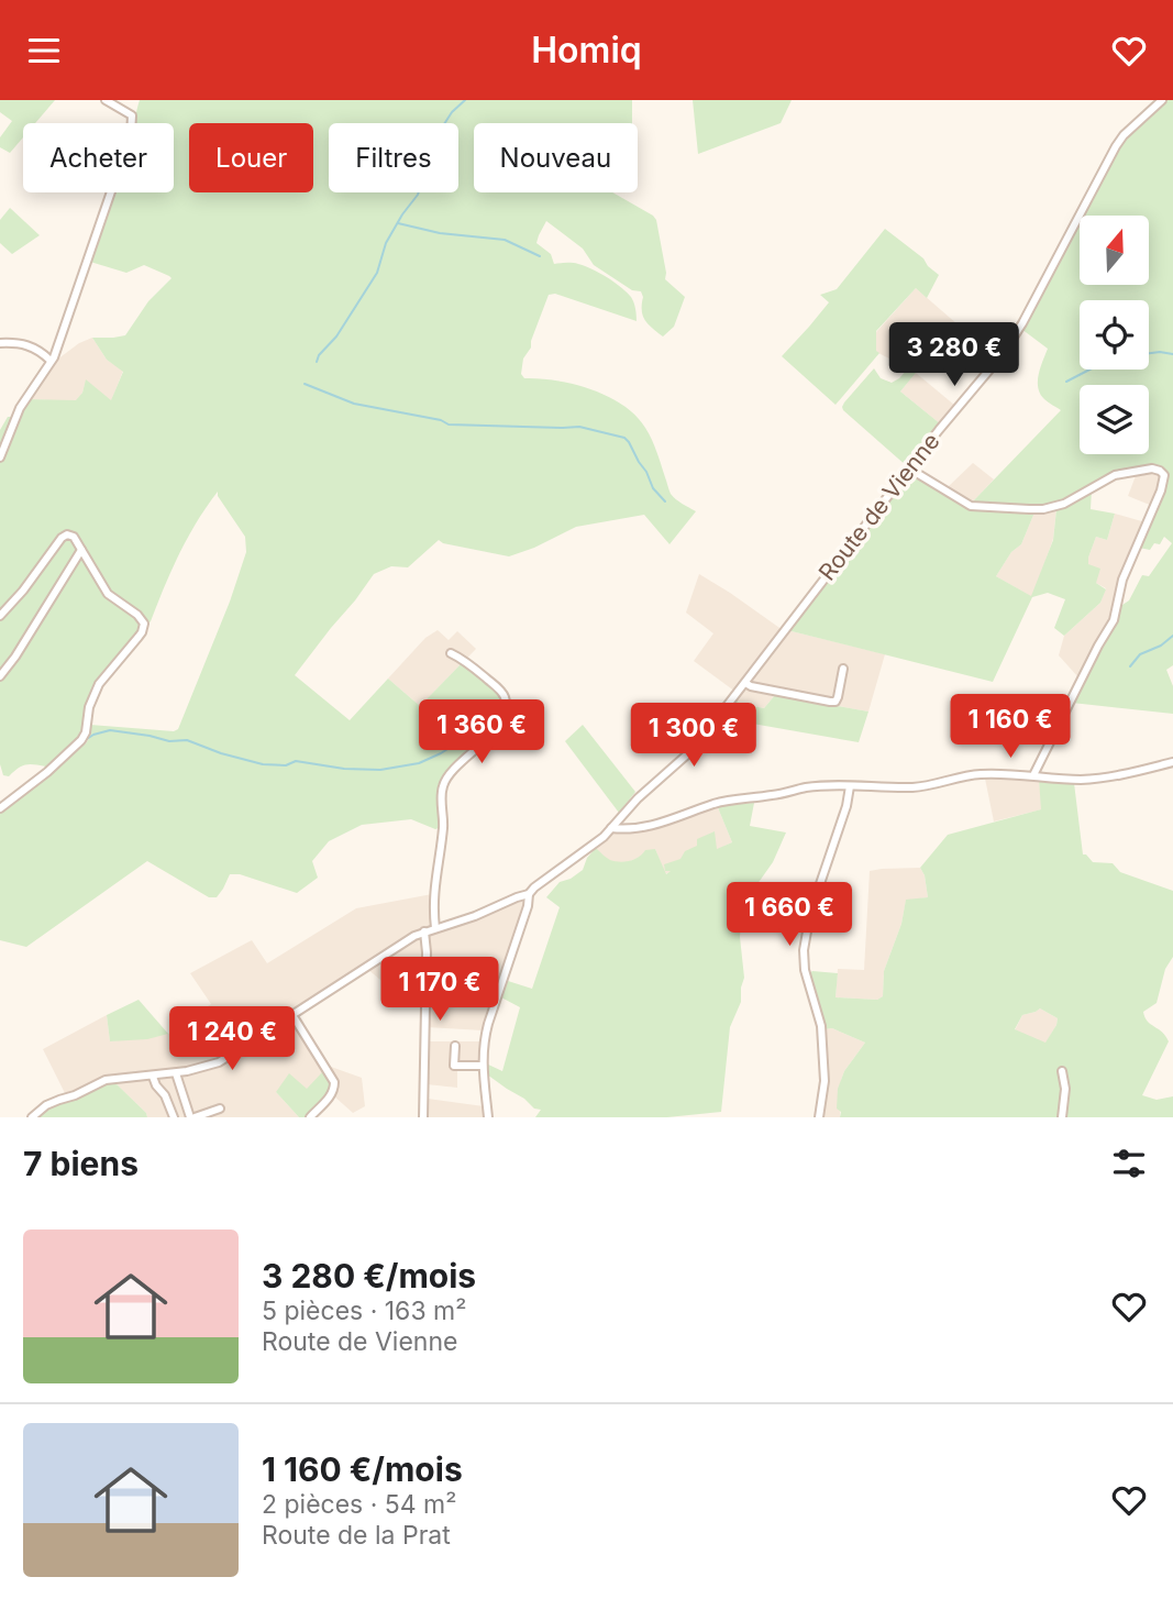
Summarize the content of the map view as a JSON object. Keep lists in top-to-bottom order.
{
  "streets": {
    "street": ["Route de Vienne"]
  },
  "north": "top",
  "page": {
    "header": "Homiq",
    "chip": [
      "Acheter",
      "Louer",
      "Filtres",
      "Nouveau"
    ],
    "price": [
      "3 280 €",
      "1 160 €",
      "1 360 €",
      "1 300 €",
      "1 660 €",
      "1 170 €",
      "1 240 €"
    ],
    "heading": "7 biens",
    "list": [
      {
        "name": "3 280 €/mois",
        "note": "5 pièces · 163 m² · Route de Vienne"
      },
      {
        "name": "1 160 €/mois",
        "note": "2 pièces · 54 m² · Route de la Prat"
      }
    ]
  }
}
